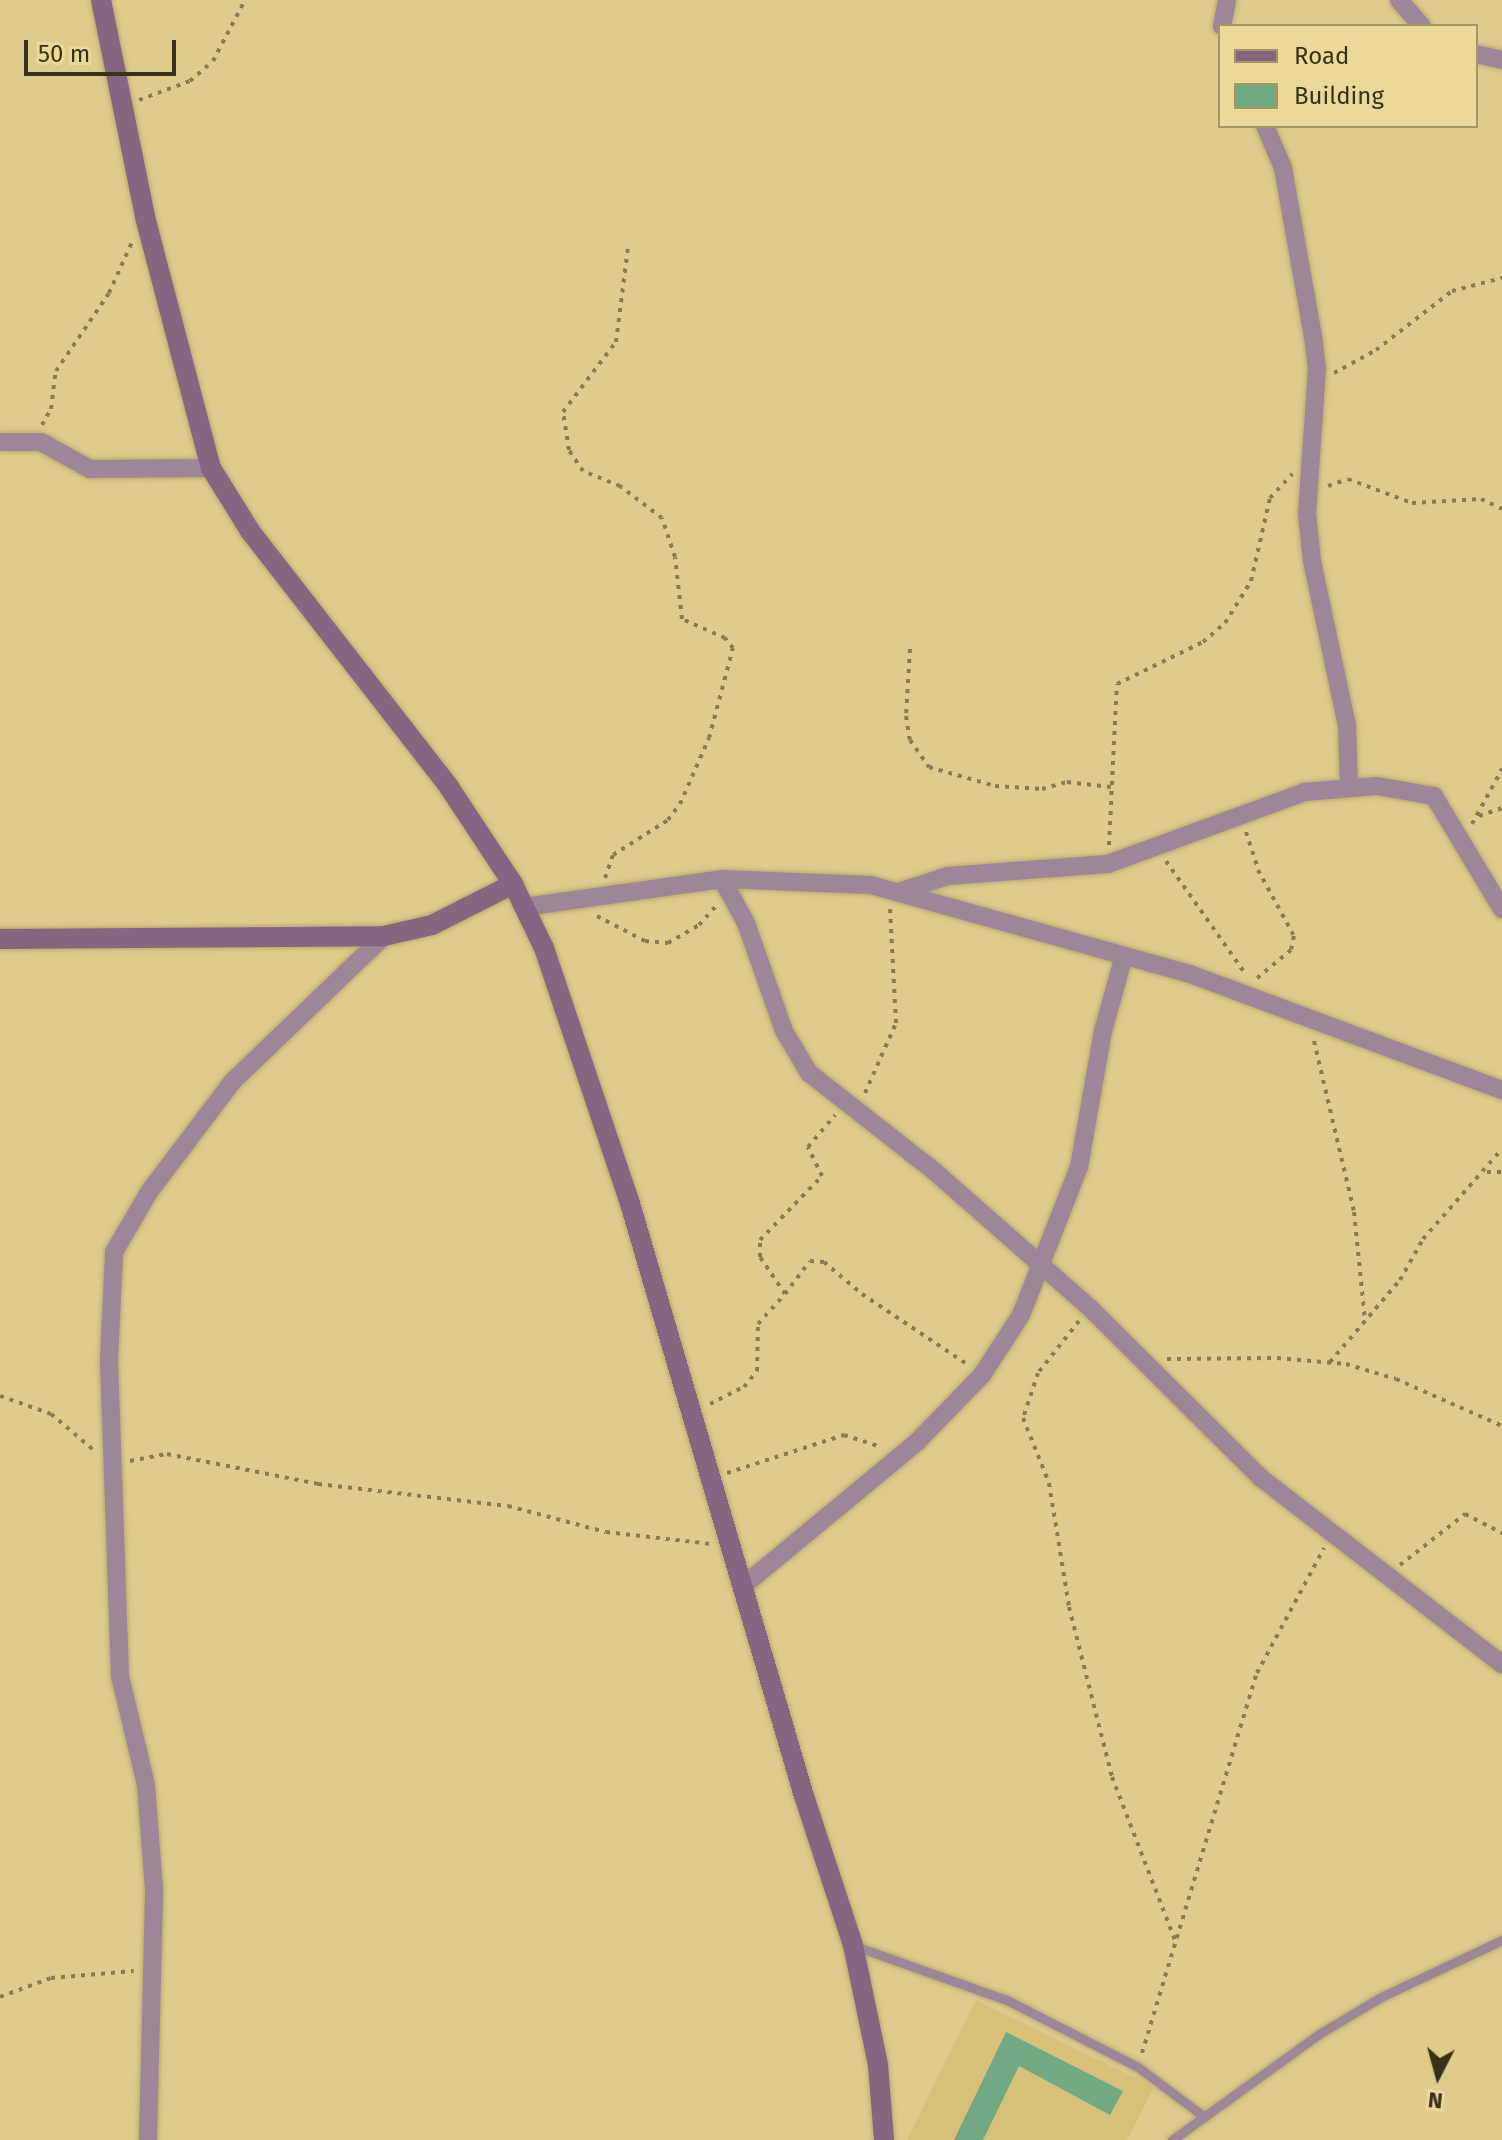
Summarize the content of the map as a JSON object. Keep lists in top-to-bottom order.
{
  "legend": ["Road", "Building"],
  "scale_bar": "50 m",
  "north": "bottom"
}
